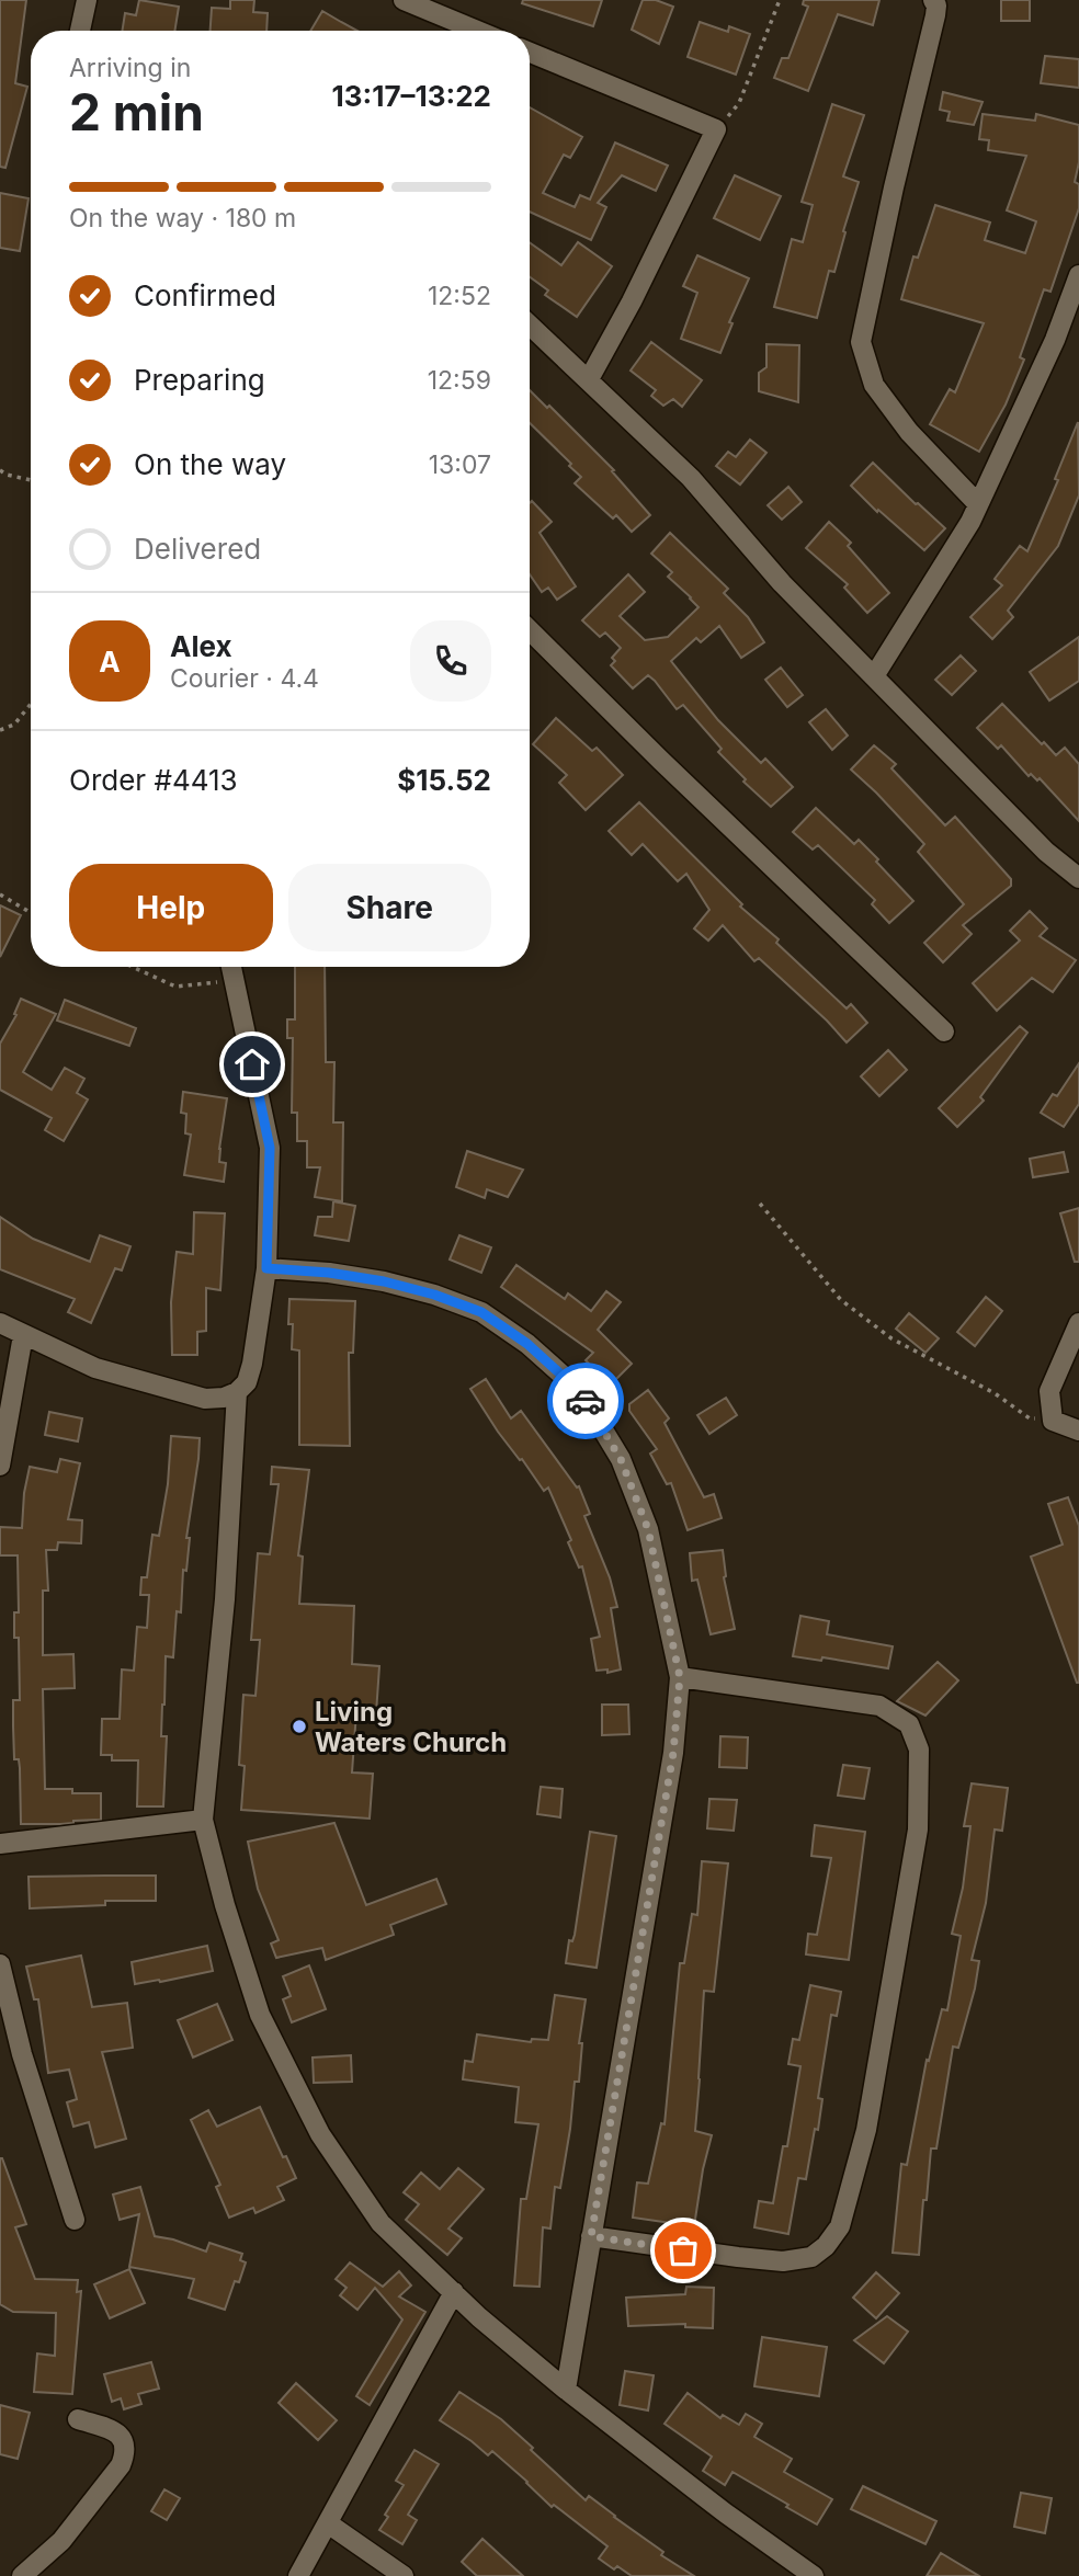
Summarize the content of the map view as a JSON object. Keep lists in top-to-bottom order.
{
  "places": ["Living Waters Church"],
  "page": {
    "heading": ["2 min", "Arriving in", "13:17–13:22"],
    "panel": [
      "Alex",
      "Courier · 4.4",
      "Order #4413",
      "$15.52"
    ],
    "bar": "On the way · 180 m",
    "list": [
      ["Confirmed", "12:52"],
      ["Preparing", "12:59"],
      ["On the way", "13:07"],
      "Delivered"
    ],
    "round": "A",
    "buttons": ["Help", "Share"]
  }
}
